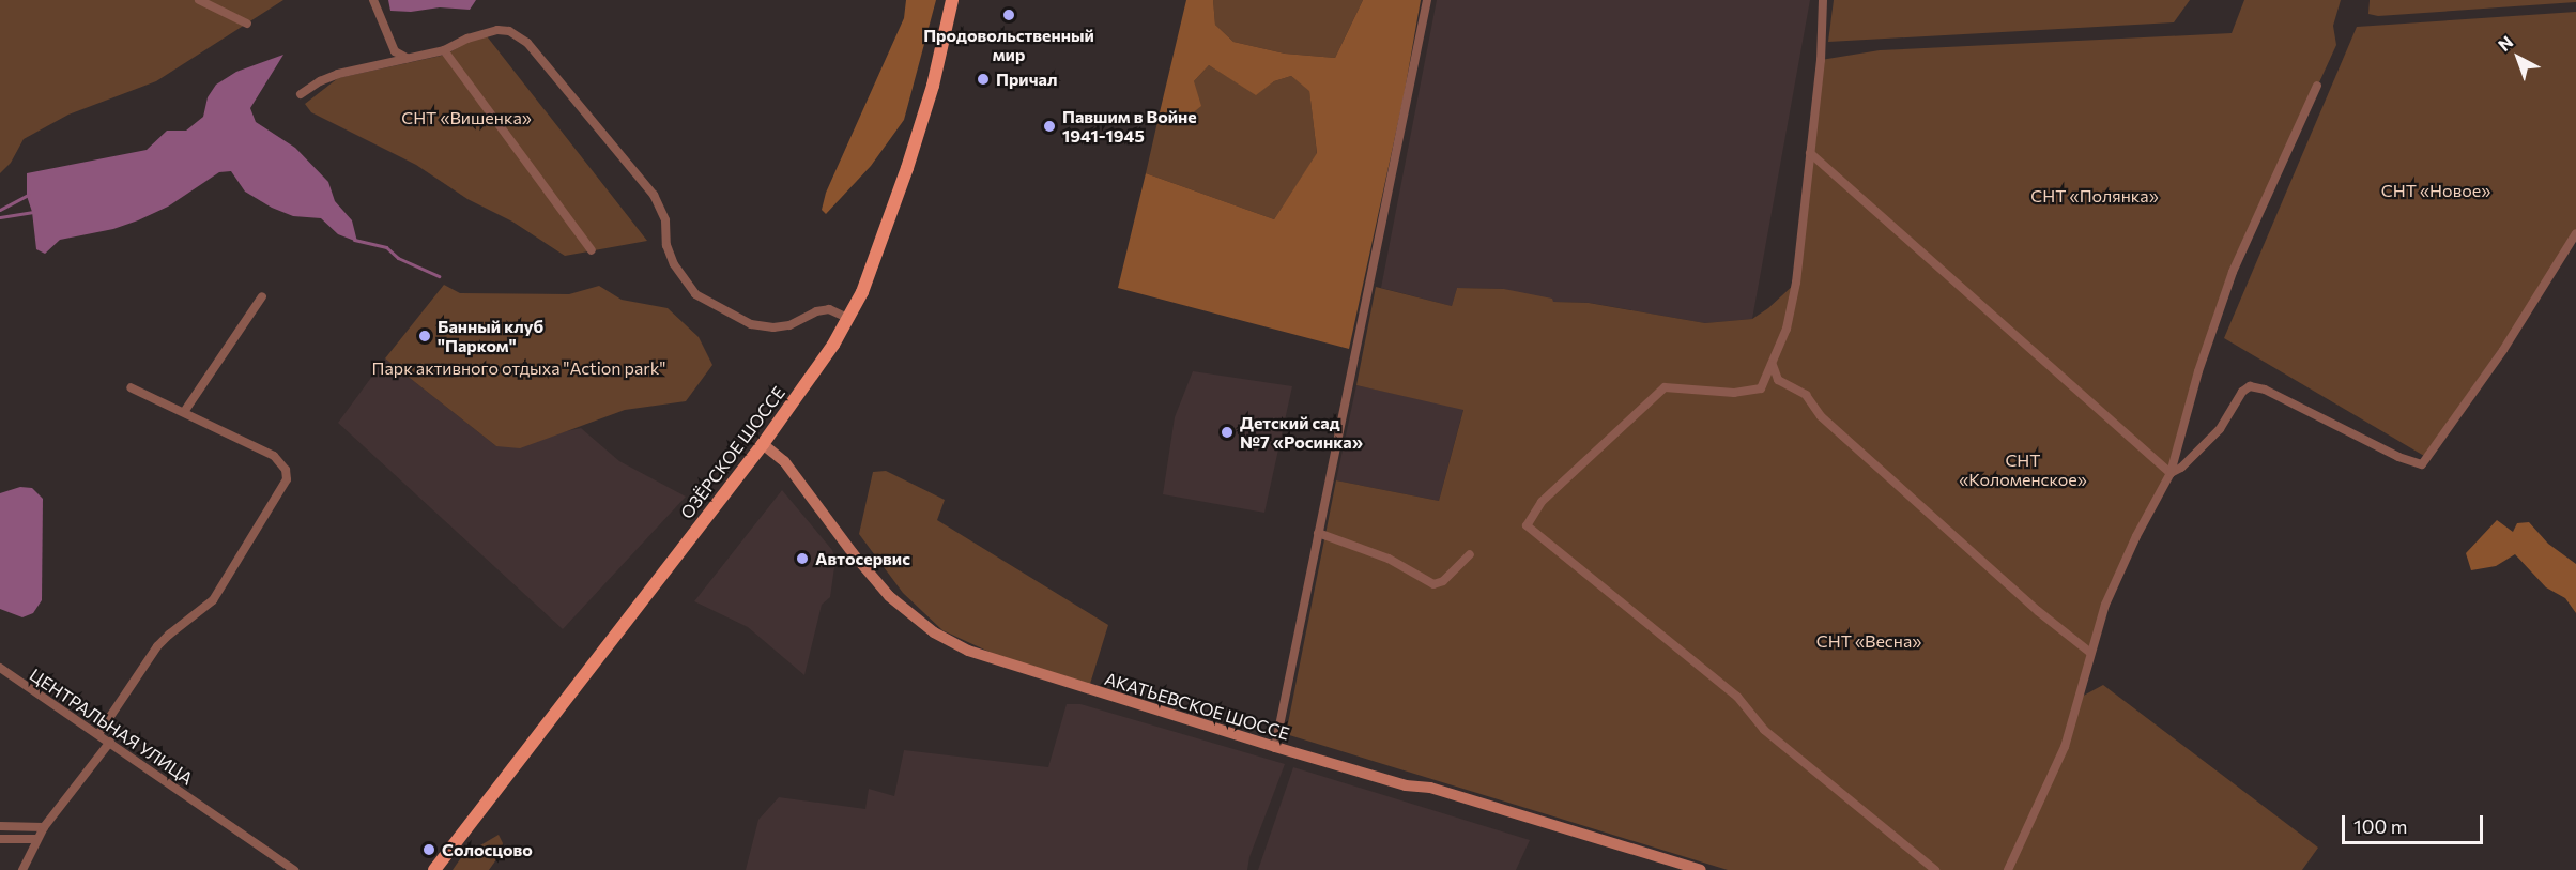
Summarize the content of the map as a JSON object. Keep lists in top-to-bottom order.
{
  "streets": {
    "main road": ["ОЗЁРСКОЕ ШОССЕ", "АКАТЬЕВСКОЕ ШОССЕ"],
    "street": ["ЦЕНТРАЛЬНАЯ УЛИЦА"]
  },
  "crossings": [
    ["ОЗЁРСКОЕ ШОССЕ", "АКАТЬЕВСКОЕ ШОССЕ"]
  ],
  "parks": [
    "СНТ «Вишенка»",
    "СНТ «Новое»",
    "СНТ «Полянка»",
    "Парк активного отдыха \"Action park\"",
    "СНТ «Коломенское»",
    "СНТ «Весна»"
  ],
  "places": [
    "Продовольственный мир",
    "Причал",
    "Павшим в Войне 1941-1945",
    "Банный клуб \"Парком\"",
    "Детский сад №7 «Росинка»",
    "Автосервис",
    "Солосцово"
  ],
  "scale_bar": "100 m",
  "north": "top left"
}
